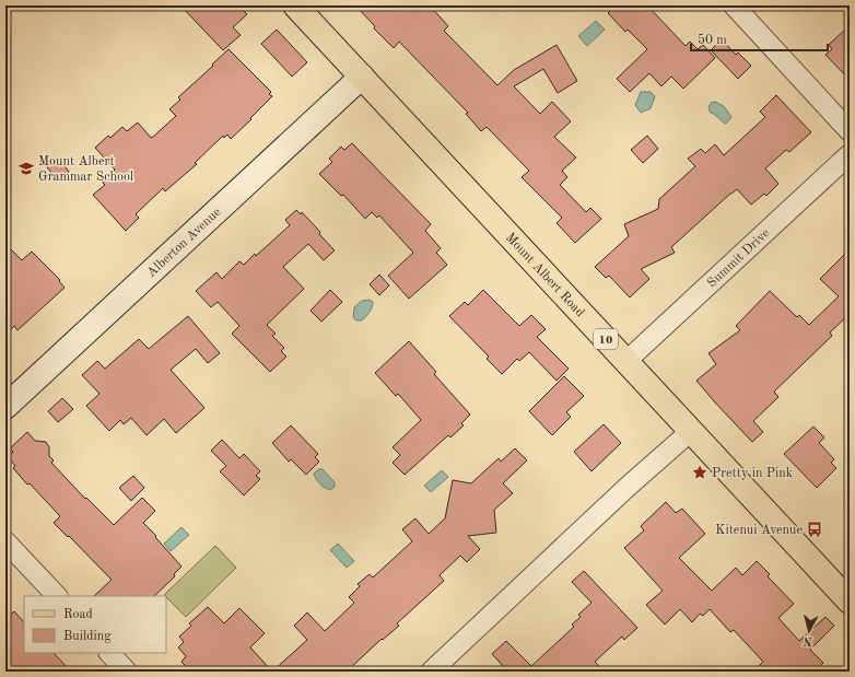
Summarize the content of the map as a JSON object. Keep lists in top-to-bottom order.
{
  "streets": {
    "main road": ["Alberton Avenue", "Mount Albert Road", "10"],
    "street": ["Summit Drive"]
  },
  "crossings": [
    ["Alberton Avenue", "Mount Albert Road"],
    ["Summit Drive", "Mount Albert Road"]
  ],
  "places": {
    "school or university": ["Mount Albert Grammar School"],
    "place": ["Pretty in Pink"],
    "bus stop": ["Kitenui Avenue"]
  },
  "legend": ["Road", "Building"],
  "scale_bar": "50 m",
  "north": "bottom"
}
